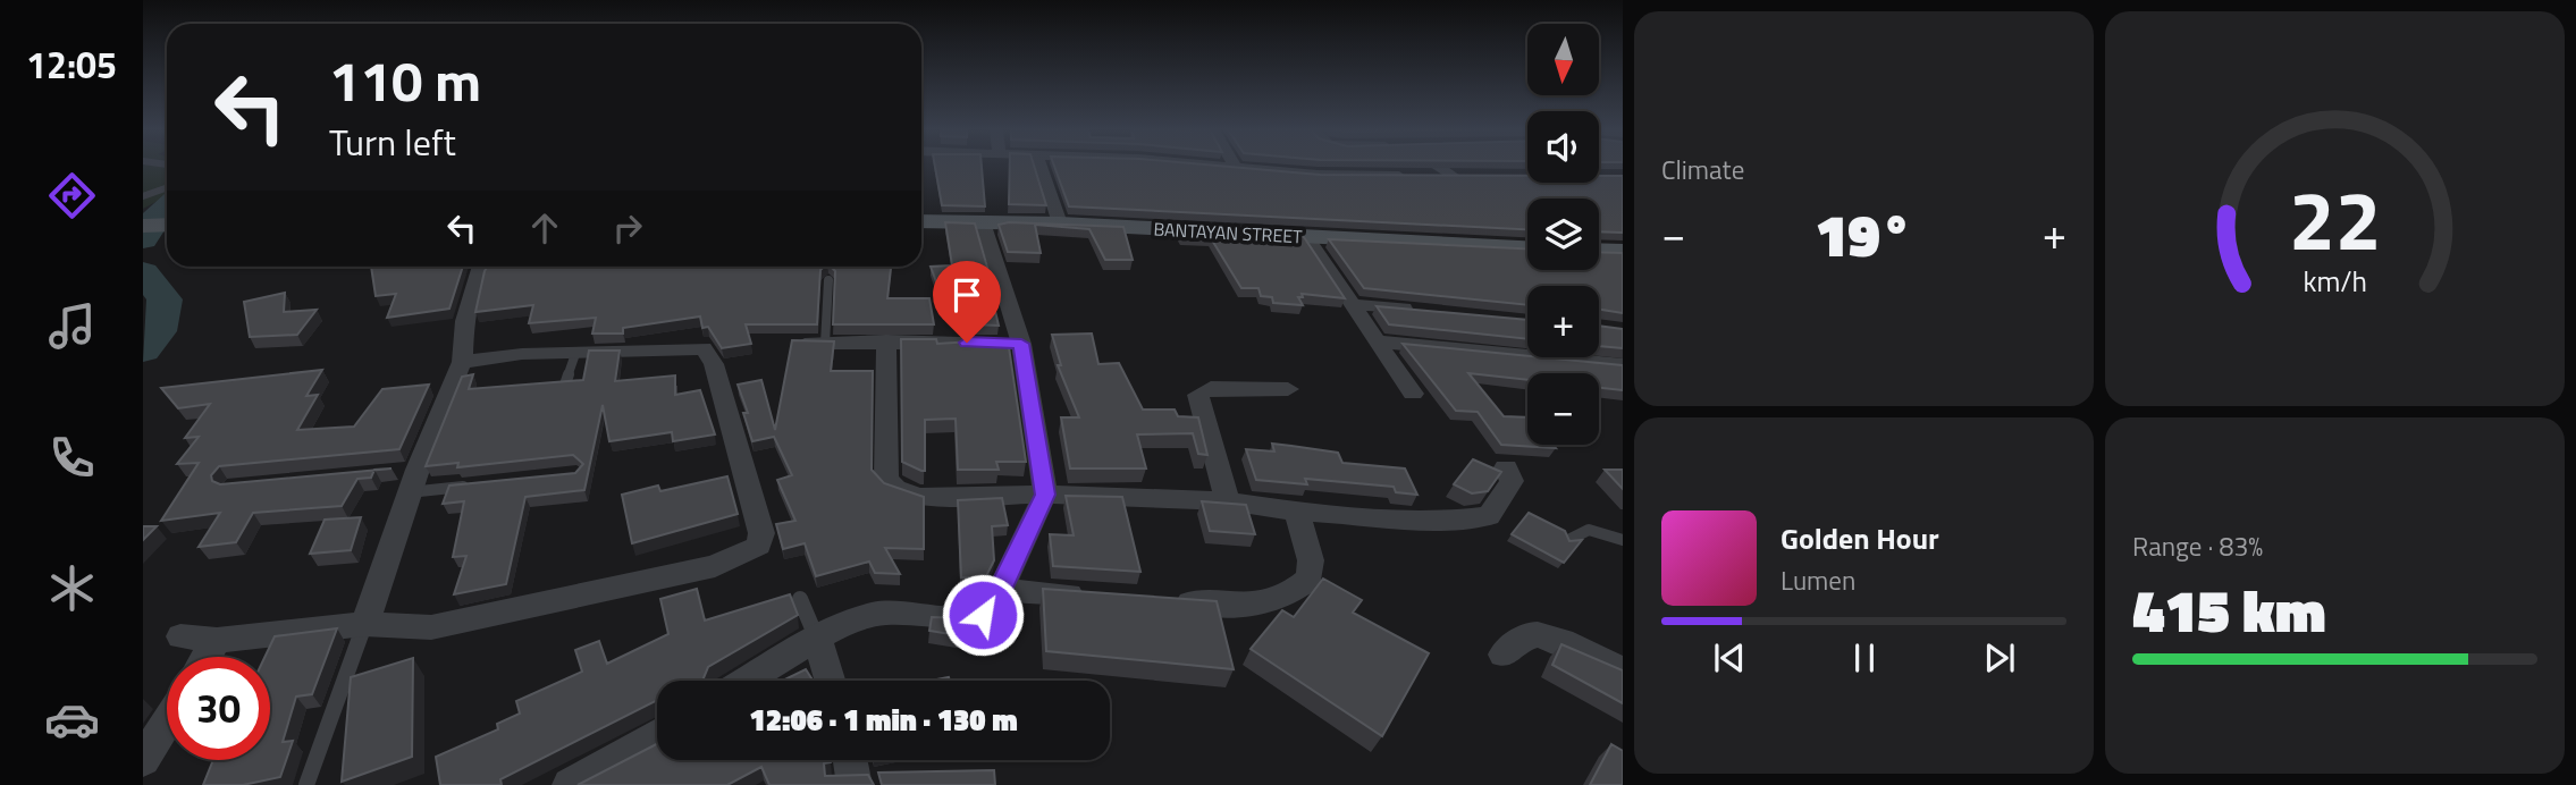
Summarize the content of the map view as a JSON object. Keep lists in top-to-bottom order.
{
  "streets": {
    "main road": ["BANTAYAN STREET"]
  },
  "north": "bottom",
  "page": {
    "tabs": "12:05",
    "tile": [
      "Climate",
      ["Range · 83%", "415 km"]
    ],
    "map_buttons": ["+", "−"],
    "turn": ["110 m", "Turn left"],
    "heat": ["−", "19°", "+"],
    "song": ["Golden Hour", "Lumen"],
    "limit": "30",
    "trip": "12:06 · 1 min · 130 m",
    "gauge": ["22", "km/h"]
  }
}
